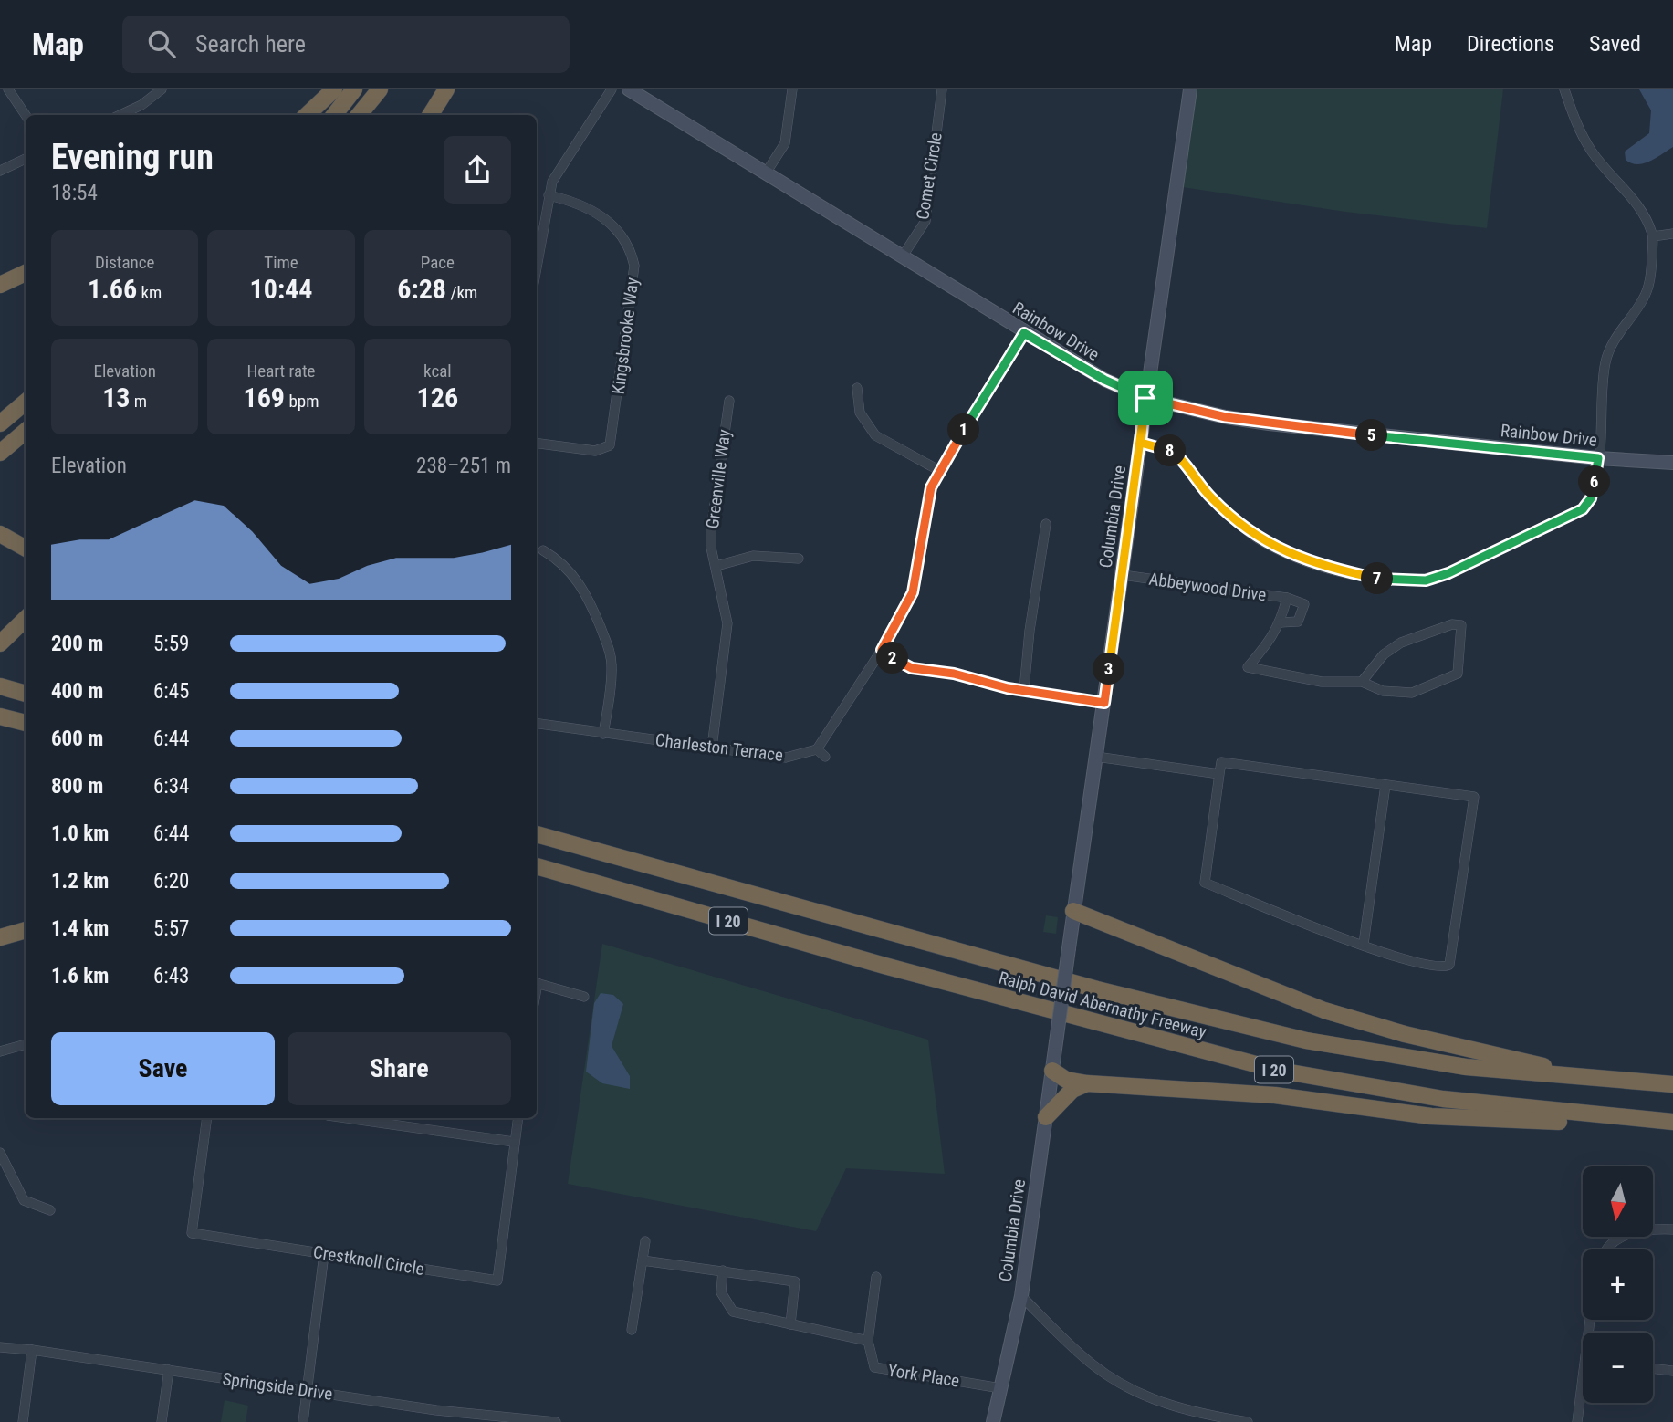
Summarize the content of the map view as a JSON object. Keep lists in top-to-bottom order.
{
  "streets": {
    "highway": ["I 20", "Ralph David Abernathy Freeway"],
    "main road": ["Rainbow Drive", "Columbia Drive"],
    "street": [
      "Comet Circle",
      "Kingsbrooke Way",
      "Greenville Way",
      "Abbeywood Drive",
      "Charleston Terrace",
      "Crestknoll Circle",
      "York Place",
      "Springside Drive"
    ]
  },
  "crossings": [
    ["Comet Circle", "Rainbow Drive"],
    ["Rainbow Drive", "Columbia Drive"],
    ["Greenville Way", "Charleston Terrace"],
    ["Columbia Drive", "Abbeywood Drive"],
    ["Columbia Drive", "York Place"]
  ],
  "north": "bottom",
  "page": {
    "header": "Map",
    "search": "Search here",
    "nav": ["Map", "Directions", "Saved"],
    "heading": ["Evening run", "18:54"],
    "stats": [
      ["Distance", "1.66 km"],
      ["Time", "10:44"],
      ["Pace", "6:28 /km"],
      ["Elevation", "13 m"],
      ["Heart rate", "169 bpm"],
      ["kcal", "126"]
    ],
    "pins": [
      "1",
      "5",
      "8",
      "6",
      "7",
      "2",
      "3"
    ],
    "chart": ["Elevation", "238–251 m"],
    "list": [
      {
        "name": "200 m",
        "note": "5:59"
      },
      {
        "name": "400 m",
        "note": "6:45"
      },
      {
        "name": "600 m",
        "note": "6:44"
      },
      {
        "name": "800 m",
        "note": "6:34"
      },
      {
        "name": "1.0 km",
        "note": "6:44"
      },
      {
        "name": "1.2 km",
        "note": "6:20"
      },
      {
        "name": "1.4 km",
        "note": "5:57"
      },
      {
        "name": "1.6 km",
        "note": "6:43"
      }
    ],
    "buttons": ["Save", "Share"],
    "map_buttons": ["+", "−"]
  }
}
